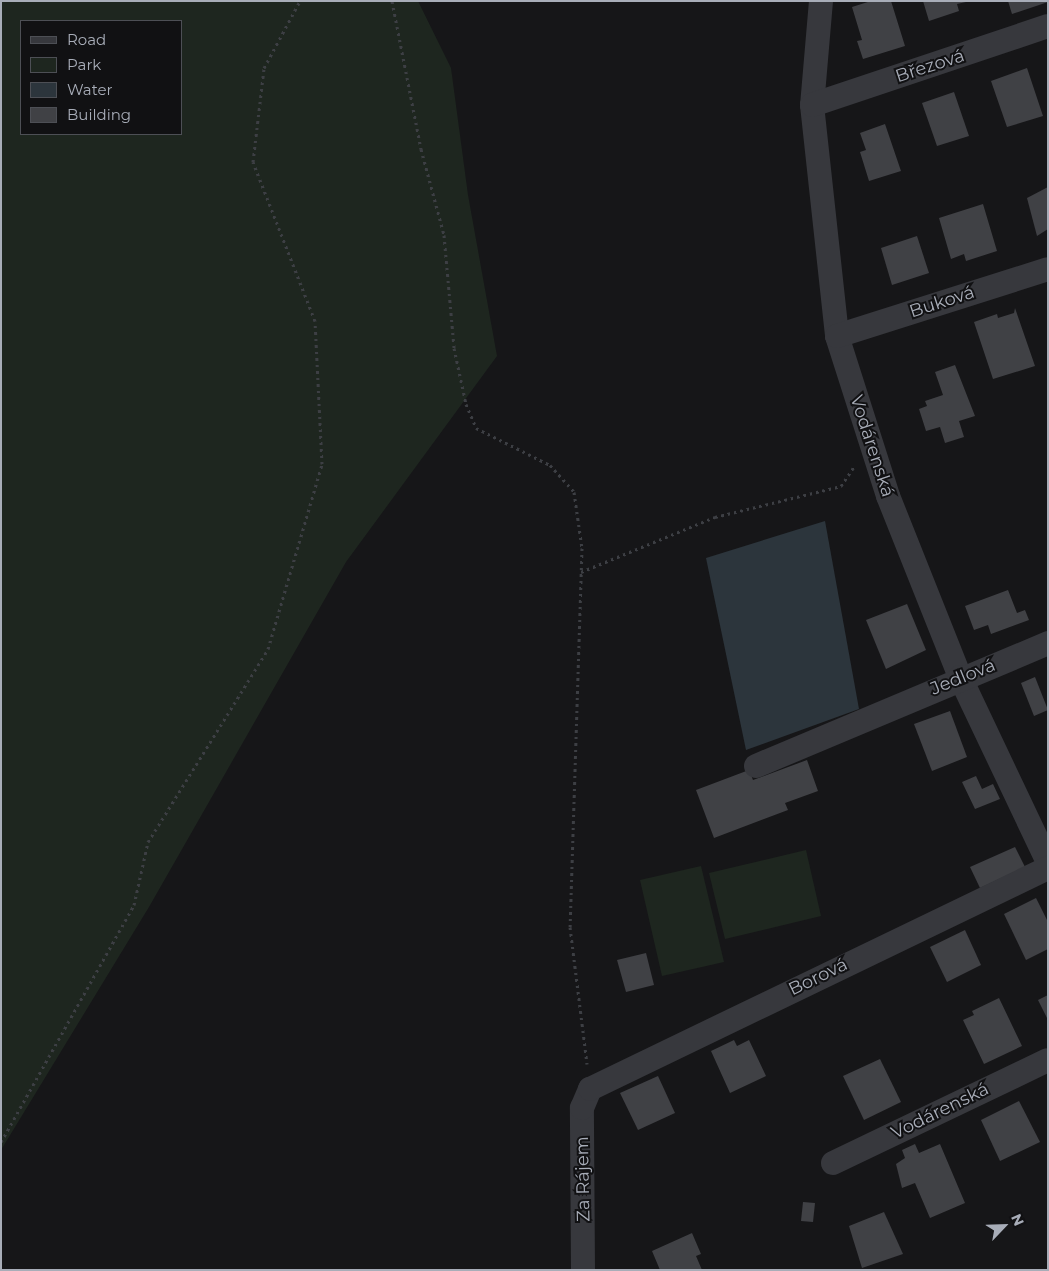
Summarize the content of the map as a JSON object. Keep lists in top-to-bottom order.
{
  "streets": {
    "street": [
      "Březová",
      "Buková",
      "Vodárenská",
      "Jedlová",
      "Borová",
      "Za Rájem"
    ]
  },
  "crossings": [
    ["Březová", "Vodárenská"],
    ["Buková", "Vodárenská"],
    ["Vodárenská", "Jedlová"],
    ["Borová", "Za Rájem"]
  ],
  "legend": [
    "Road",
    "Park",
    "Water",
    "Building"
  ],
  "north": "top right"
}
